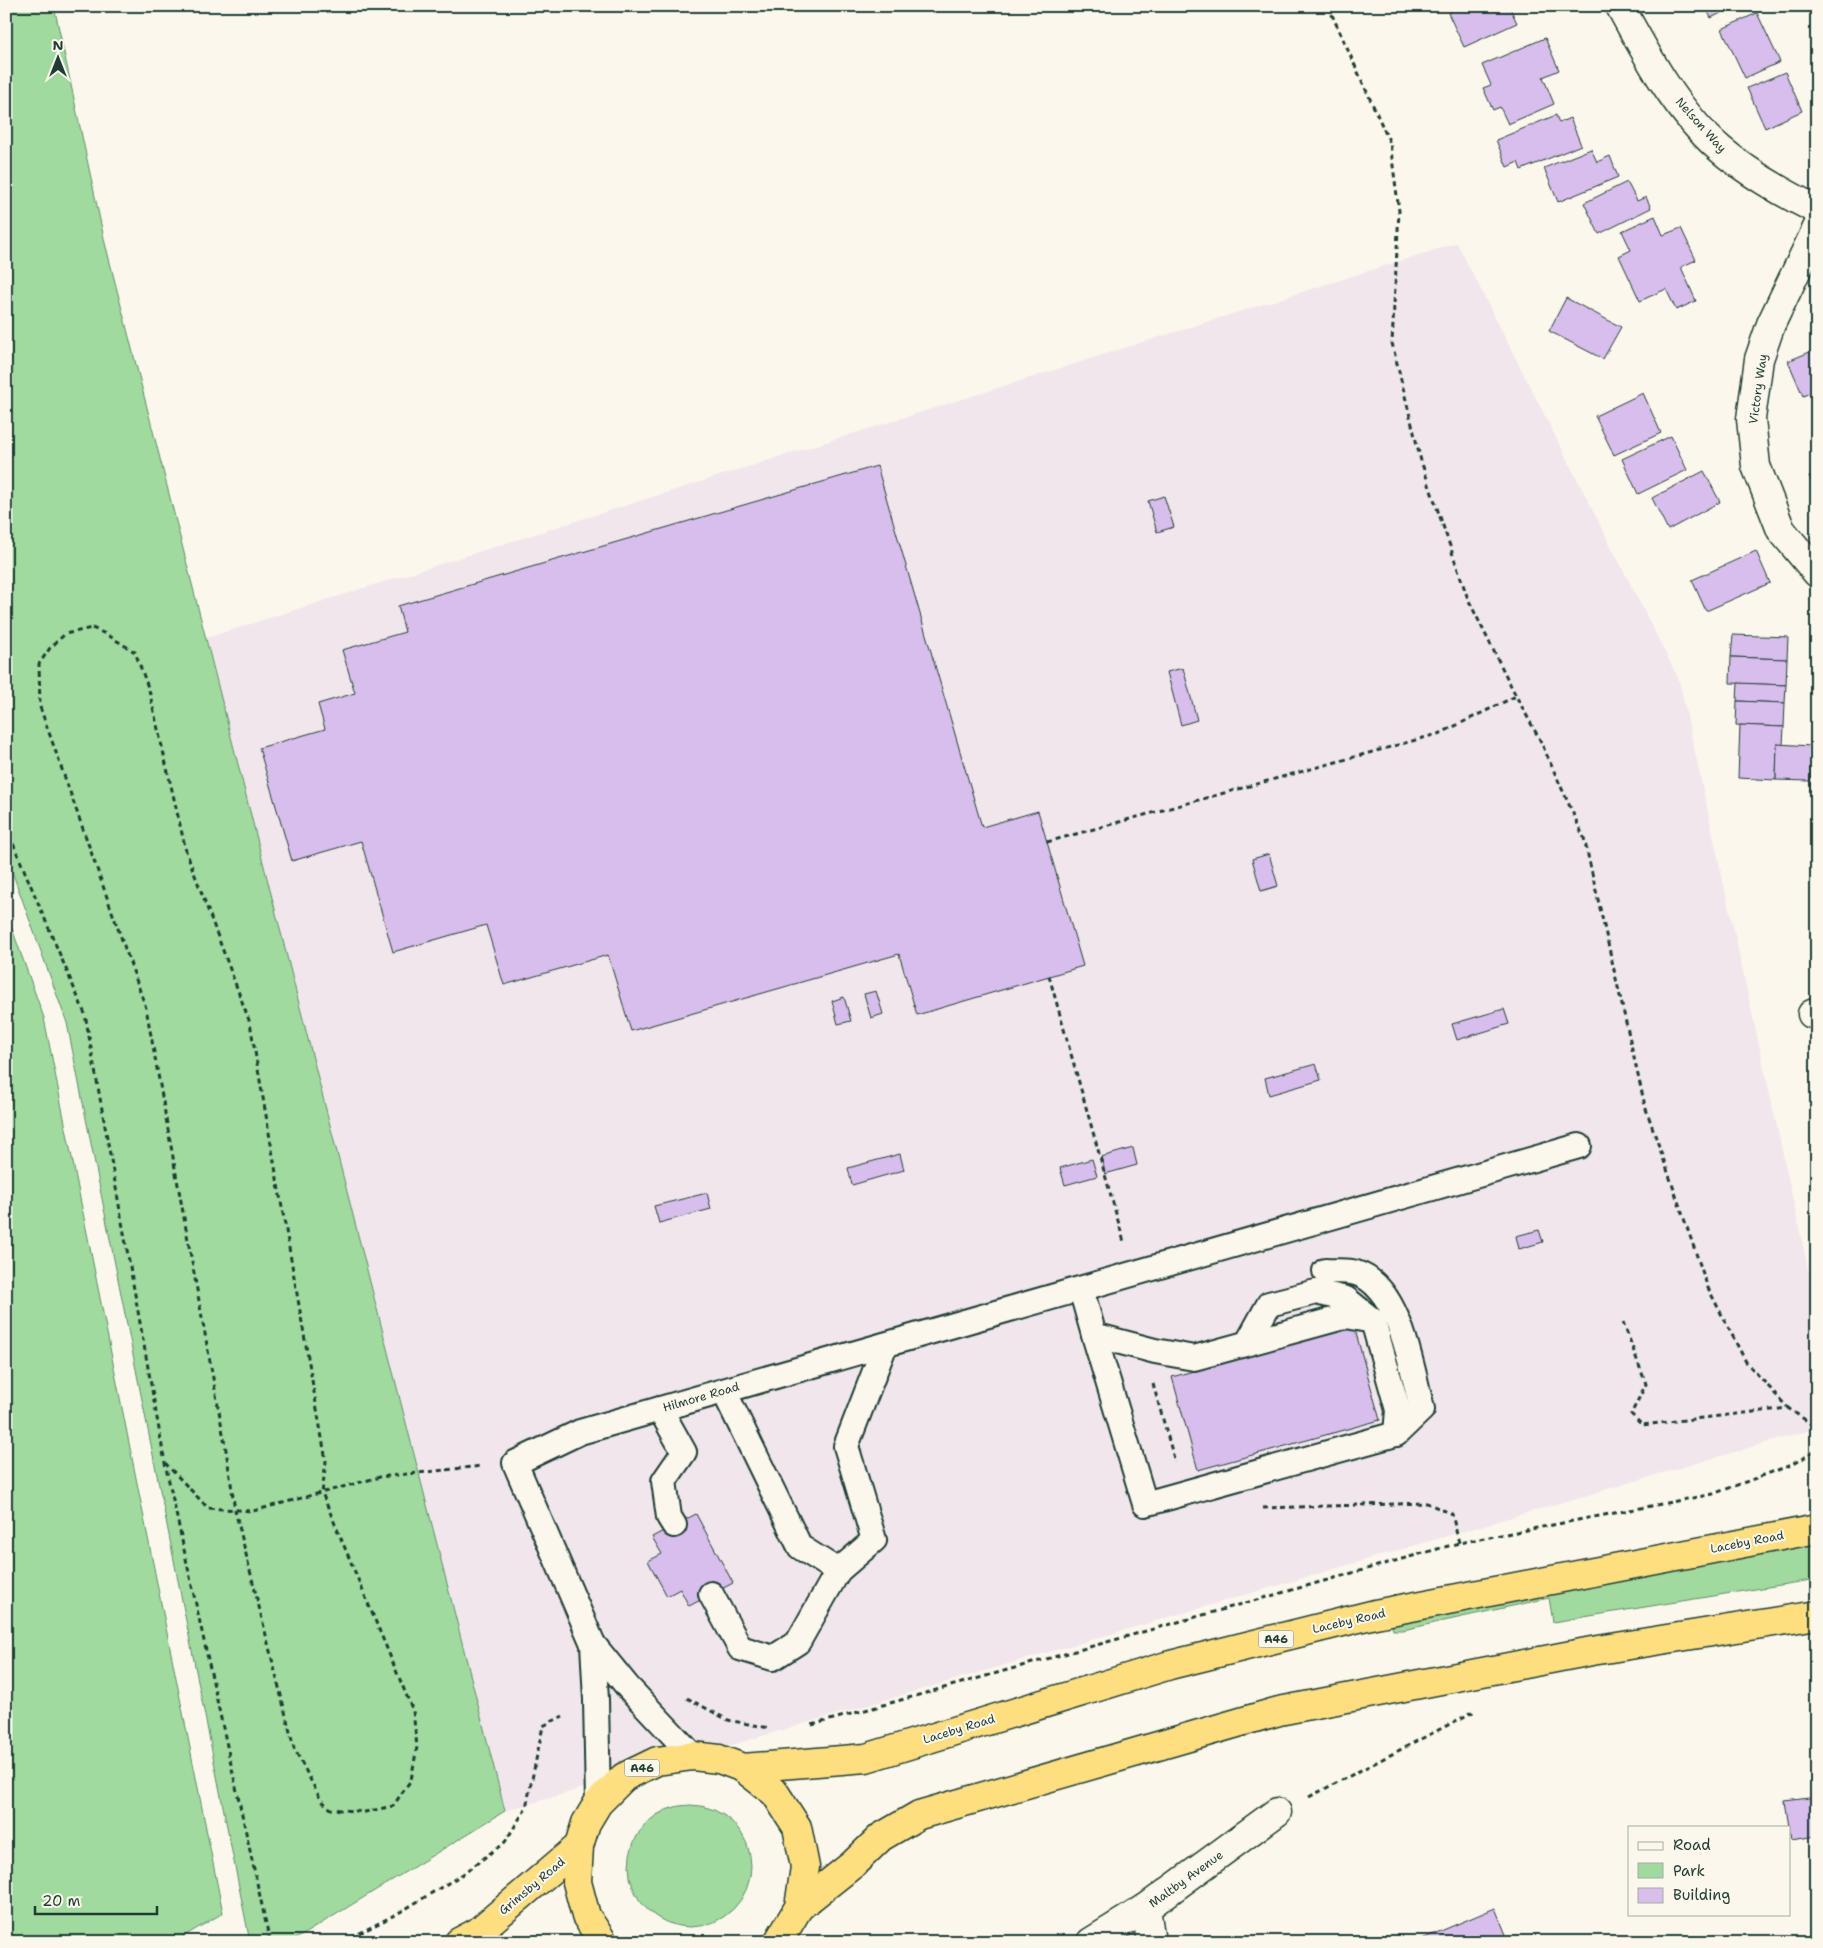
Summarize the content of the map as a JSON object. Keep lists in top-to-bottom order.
{
  "streets": {
    "highway": ["Laceby Road", "A46", "Grimsby Road"],
    "street": ["Nelson Way", "Victory Way", "Maltby Avenue"],
    "lane": ["Hilmore Road"]
  },
  "crossings": [
    ["Laceby Road", "A46"],
    ["A46", "Grimsby Road"]
  ],
  "legend": ["Road", "Park", "Building"],
  "scale_bar": "20 m",
  "north": "top"
}
